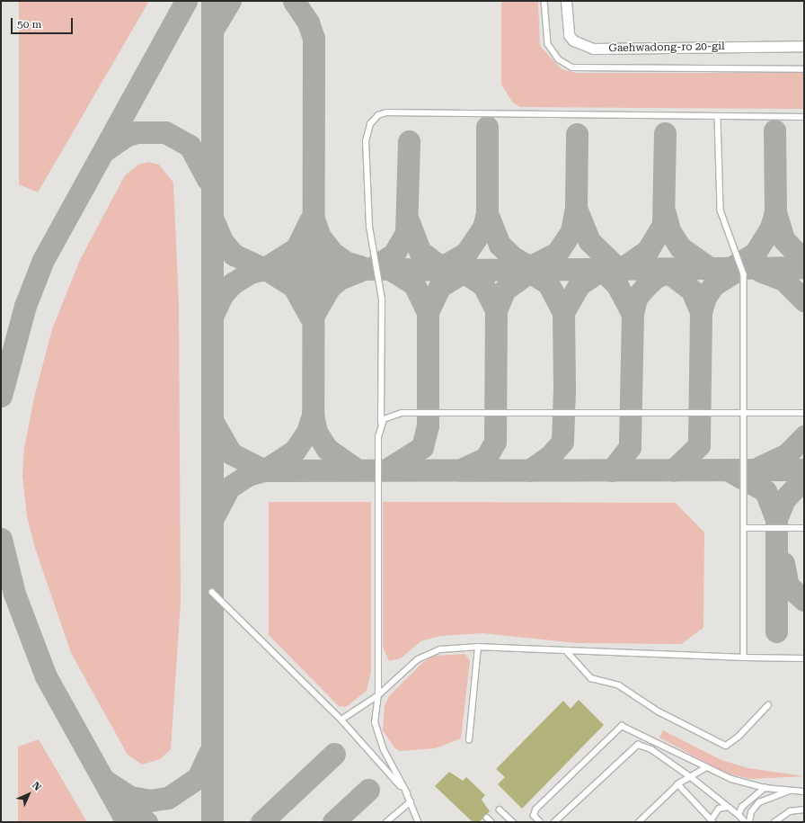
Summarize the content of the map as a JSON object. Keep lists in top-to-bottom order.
{
  "streets": {
    "street": ["Gaehwadong-ro 20-gil"]
  },
  "scale_bar": "50 m",
  "north": "top right"
}
